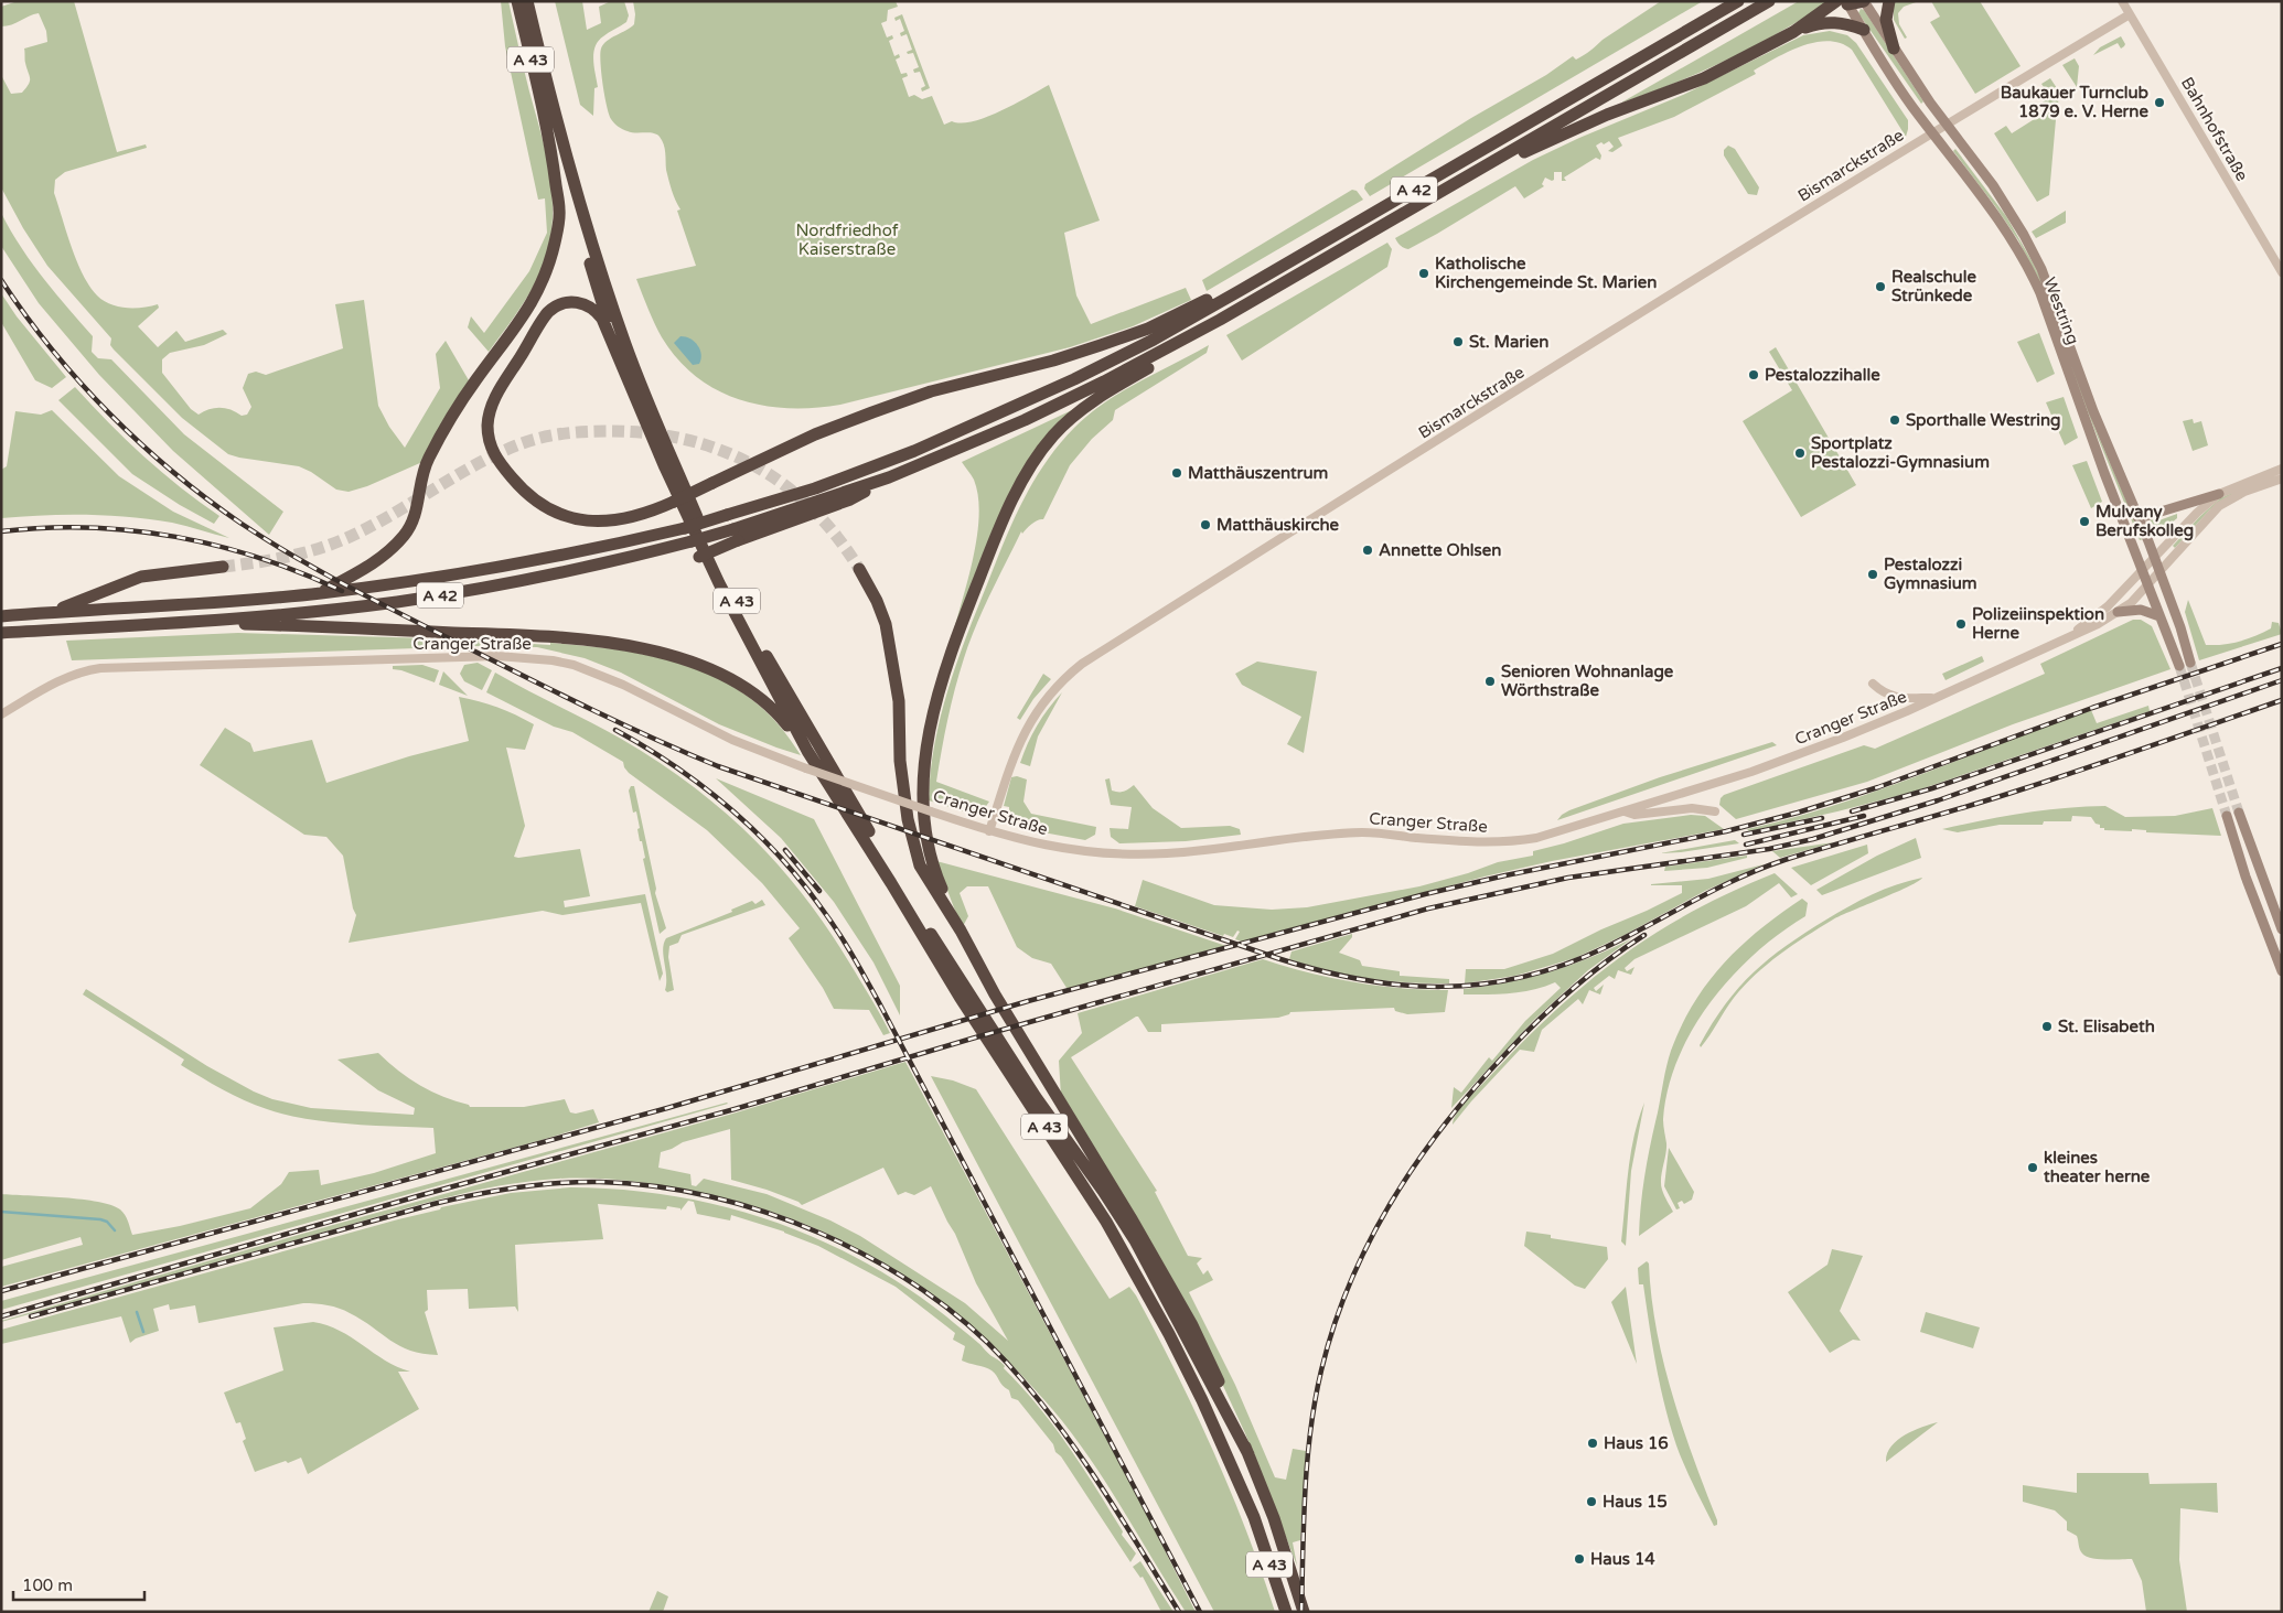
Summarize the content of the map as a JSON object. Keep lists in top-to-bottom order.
{
  "streets": {
    "highway": ["A 43", "A 42"],
    "main road": ["Westring"],
    "street": ["Bahnhofstraße", "Bismarckstraße", "Cranger Straße"]
  },
  "crossings": [
    ["Bahnhofstraße", "Bismarckstraße"],
    ["Bismarckstraße", "Westring"],
    ["Bismarckstraße", "Cranger Straße"],
    ["Westring", "Cranger Straße"]
  ],
  "parks": ["Nordfriedhof Kaiserstraße"],
  "places": [
    "Baukauer Turnclub 1879 e. V. Herne",
    "Katholische Kirchengemeinde St. Marien",
    "Realschule Strünkede",
    "St. Marien",
    "Pestalozzihalle",
    "Sporthalle Westring",
    "Sportplatz Pestalozzi-Gymnasium",
    "Matthäuszentrum",
    "Mulvany Berufskolleg",
    "Matthäuskirche",
    "Annette Ohlsen",
    "Pestalozzi Gymnasium",
    "Polizeiinspektion Herne",
    "Senioren Wohnanlage Wörthstraße",
    "St. Elisabeth",
    "kleines theater herne",
    "Haus 16",
    "Haus 15",
    "Haus 14"
  ],
  "scale_bar": "100 m"
}
